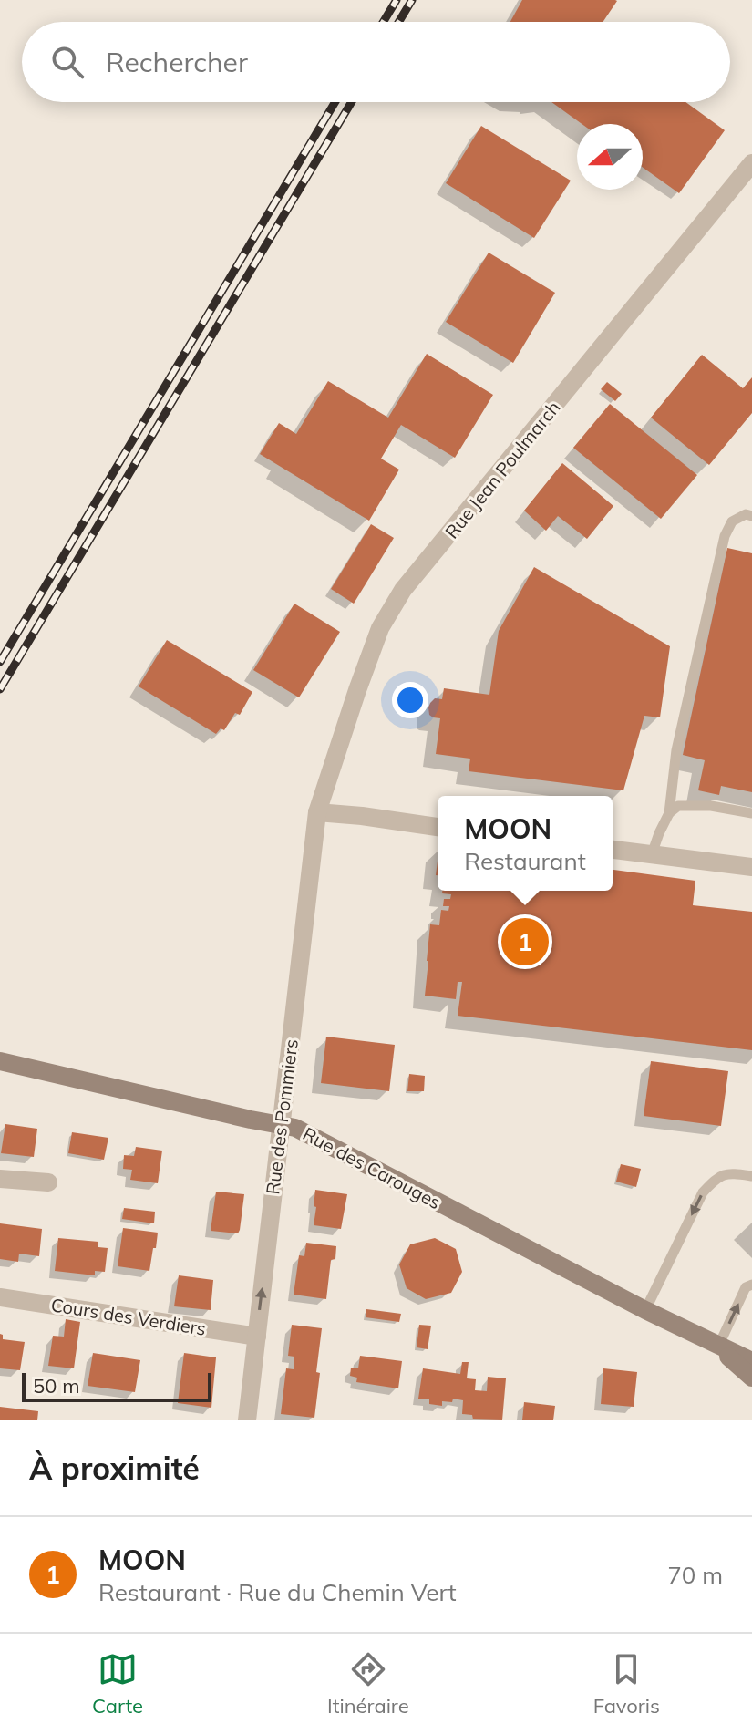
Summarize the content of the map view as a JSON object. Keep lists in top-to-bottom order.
{
  "streets": {
    "main road": ["Rue des Carouges"],
    "street": ["Rue Jean Poulmarch", "Rue des Pommiers", "Cours des Verdiers"]
  },
  "crossings": [
    ["Rue Jean Poulmarch", "Rue des Pommiers"],
    ["Rue des Pommiers", "Rue des Carouges"],
    ["Rue des Pommiers", "Cours des Verdiers"]
  ],
  "scale_bar": "50 m",
  "north": "left",
  "page": {
    "search": "Rechercher",
    "popup": ["MOON", "Restaurant"],
    "pins": "1",
    "scale": "50 m",
    "heading": "À proximité",
    "list": [
      {
        "mark": "1",
        "name": "MOON",
        "note": "Restaurant · Rue du Chemin Vert",
        "value": "70 m"
      }
    ],
    "nav": ["Carte", "Itinéraire", "Favoris"]
  }
}
